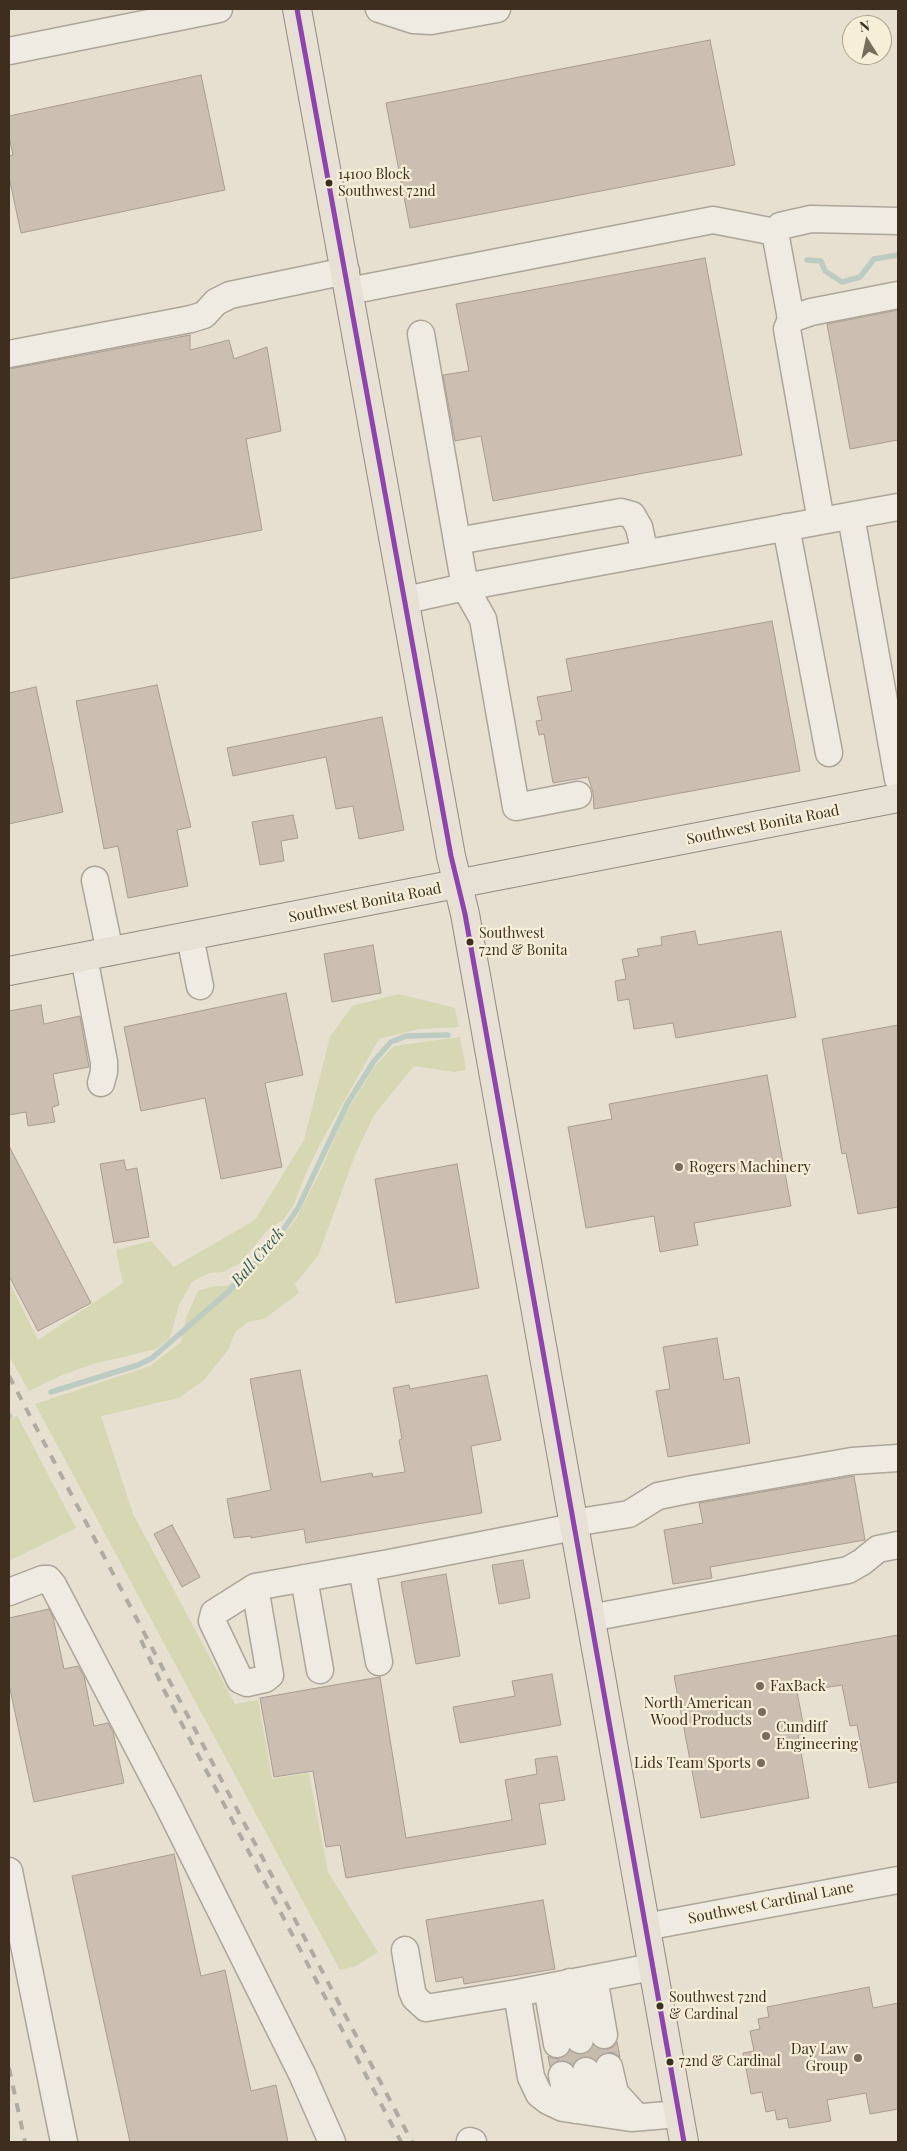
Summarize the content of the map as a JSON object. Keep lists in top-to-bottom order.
{
  "streets": {
    "main road": ["Southwest Bonita Road"],
    "street": ["Southwest Cardinal Lane"]
  },
  "water": ["Ball Creek"],
  "places": [
    "14100 Block Southwest 72nd",
    "Southwest 72nd & Bonita",
    "Rogers Machinery",
    "FaxBack",
    "North American Wood Products",
    "Cundiff Engineering",
    "Lids Team Sports",
    "Southwest 72nd & Cardinal",
    "Day Law Group",
    "72nd & Cardinal"
  ],
  "north": "top"
}
